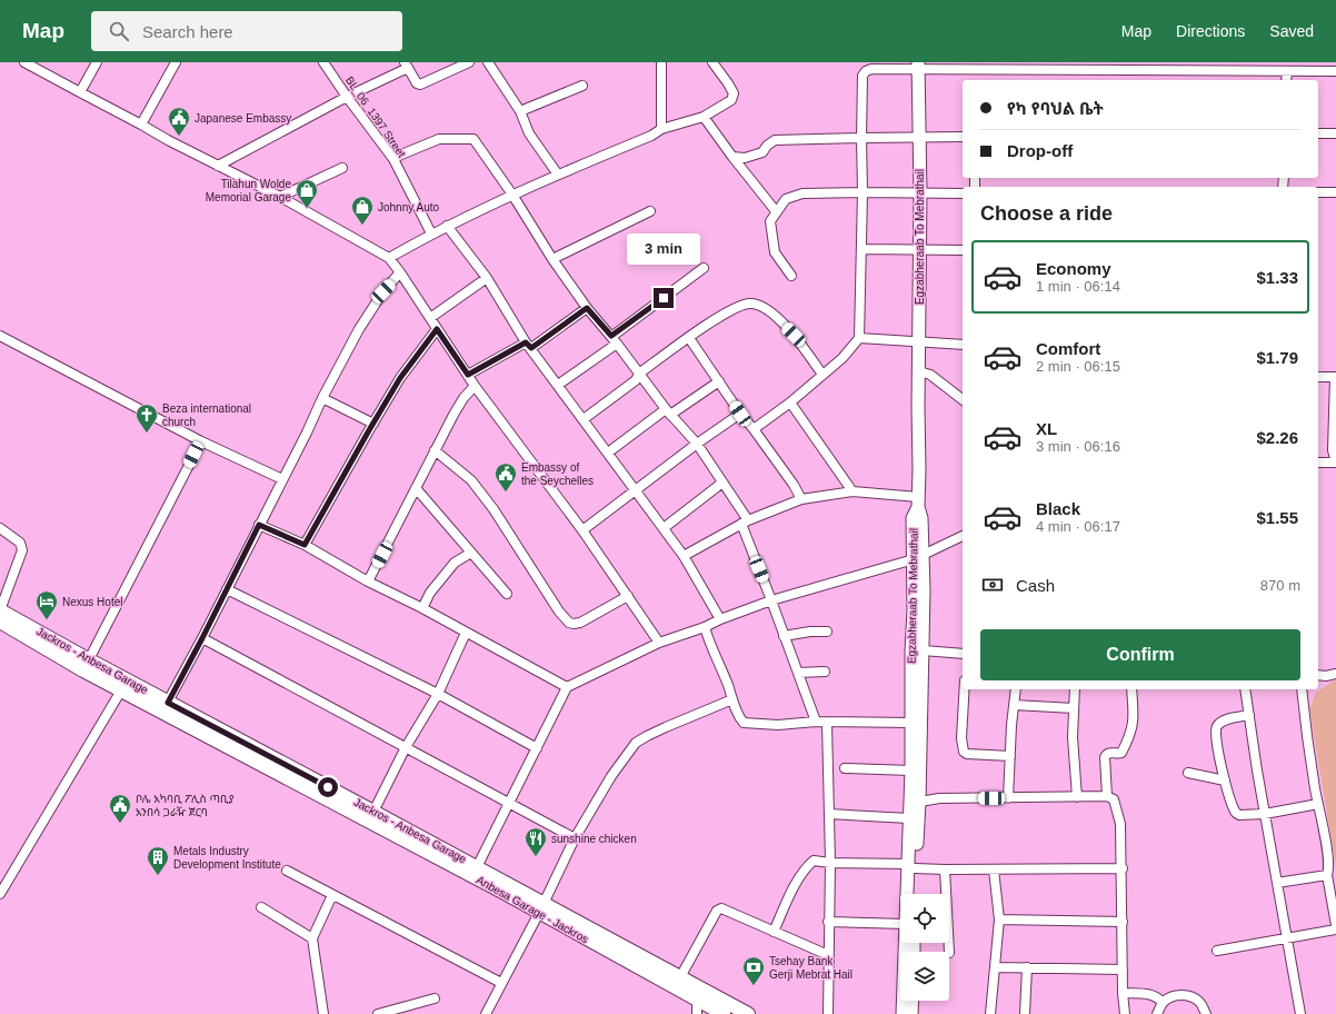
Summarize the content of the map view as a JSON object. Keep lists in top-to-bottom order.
{
  "streets": {
    "main road": ["Egzabheraab To Mebrathail", "Jackros - Anbesa Garage", "Anbesa Garage - Jackros"],
    "street": ["BL_06_1397 Street"]
  },
  "crossings": [
    ["Jackros - Anbesa Garage", "Anbesa Garage - Jackros"]
  ],
  "places": {
    "public building": ["Japanese Embassy", "Embassy of the Seychelles", "ቦሌ አካባቢ ፖሊስ ጣቢያ አንበሳ ጋራዥ ጀርባ"],
    "shop": ["Tilahun Wolde Memorial Garage", "Johnny Auto"],
    "church": ["Beza international church"],
    "hotel": ["Nexus Hotel"],
    "restaurant": ["sunshine chicken"],
    "building": ["Metals Industry Development Institute"],
    "bank": ["Tsehay Bank Gerji Mebrat Hail"]
  },
  "page": {
    "header": "Map",
    "search": "Search here",
    "nav": ["Map", "Directions", "Saved"],
    "banner": ["የካ የባህል ቤት", "Drop-off"],
    "heading": "Choose a ride",
    "bubble": "3 min",
    "list": [
      {
        "name": "Economy",
        "note": "1 min · 06:14",
        "value": "$1.33"
      },
      {
        "name": "Comfort",
        "note": "2 min · 06:15",
        "value": "$1.79"
      },
      {
        "name": "XL",
        "note": "3 min · 06:16",
        "value": "$2.26"
      },
      {
        "name": "Black",
        "note": "4 min · 06:17",
        "value": "$1.55"
      }
    ],
    "pay": ["Cash", "870 m"],
    "buttons": "Confirm"
  }
}
